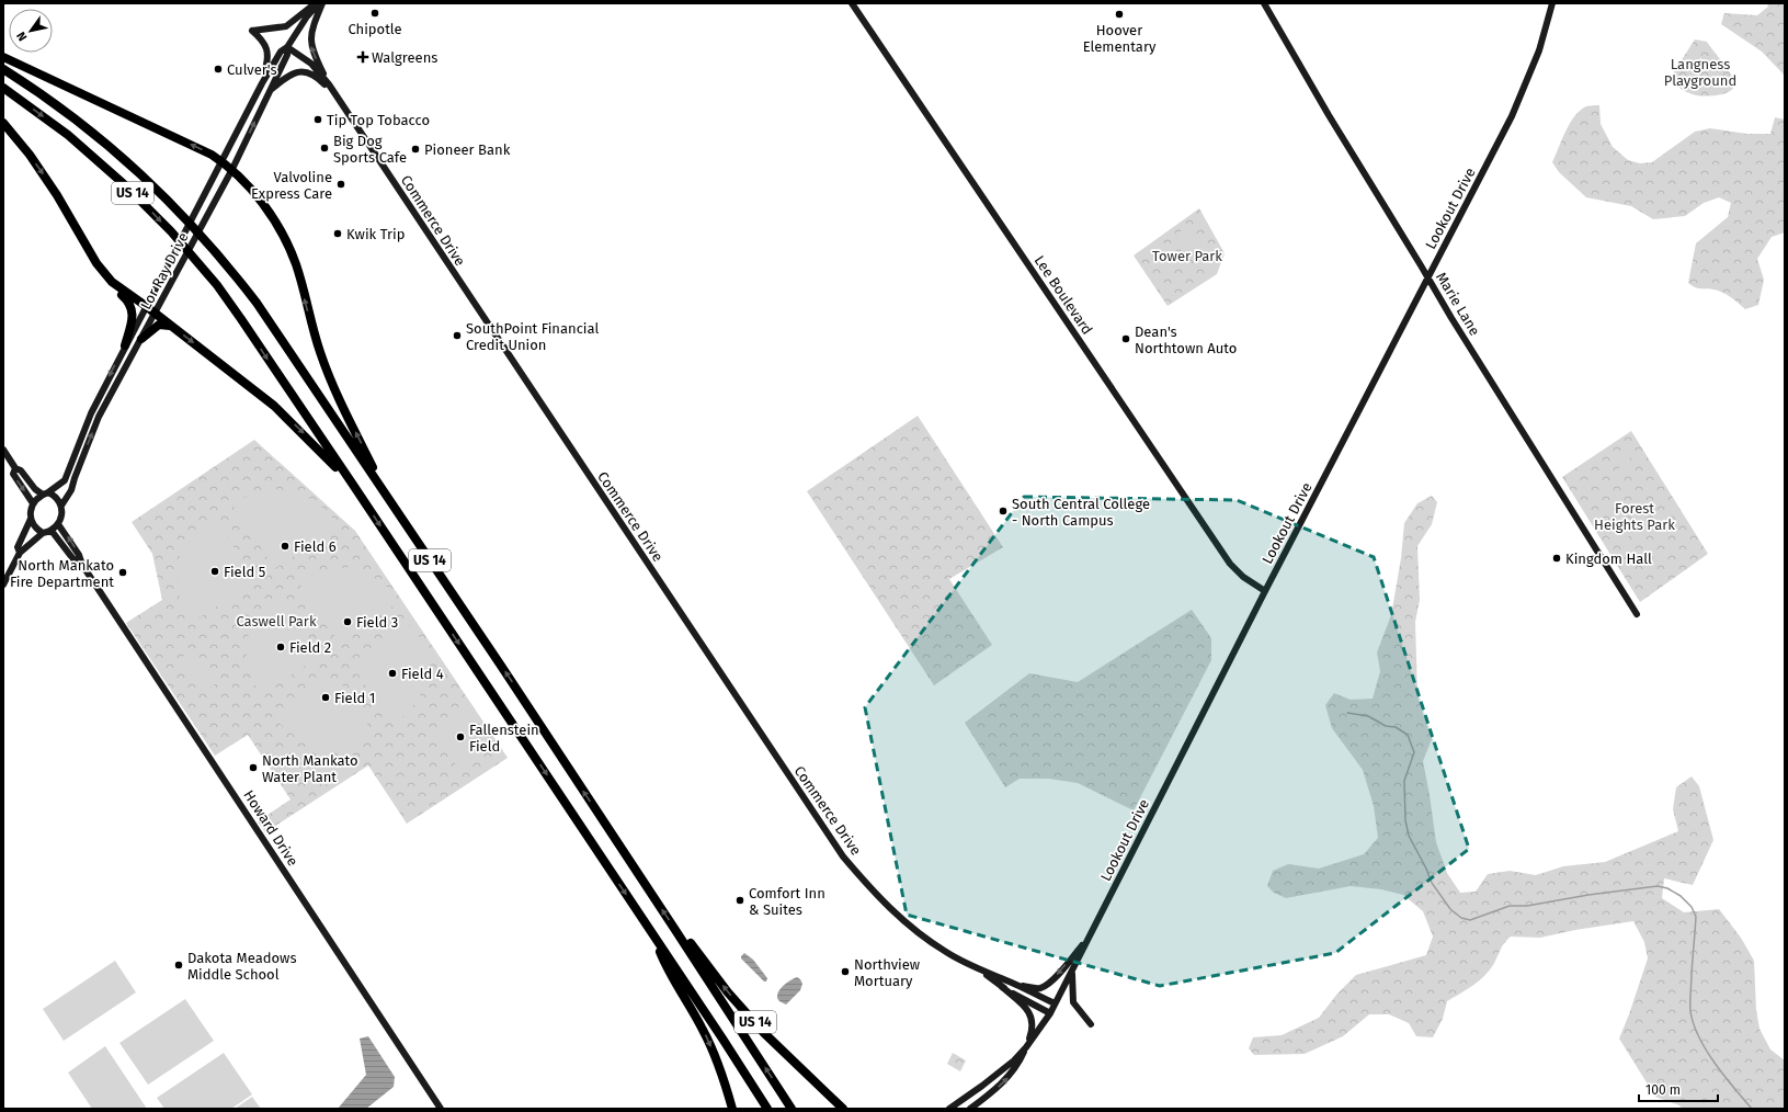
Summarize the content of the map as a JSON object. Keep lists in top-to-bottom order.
{
  "streets": {
    "highway": ["US 14"],
    "street": [
      "Lookout Drive",
      "Commerce Drive",
      "Lor Ray Drive",
      "Lee Boulevard",
      "Marie Lane",
      "Howard Drive"
    ]
  },
  "crossings": [
    ["Lookout Drive", "Commerce Drive"],
    ["Lookout Drive", "Lee Boulevard"],
    ["Lookout Drive", "Marie Lane"],
    ["Commerce Drive", "Lor Ray Drive"],
    ["Lor Ray Drive", "Howard Drive"]
  ],
  "parks": [
    "Langness Playground",
    "Tower Park",
    "Forest Heights Park",
    "Caswell Park"
  ],
  "places": {
    "other": [
      "Chipotle",
      "Hoover Elementary",
      "Culver's",
      "Tip Top Tobacco",
      "Big Dog Sports Cafe",
      "Pioneer Bank",
      "Valvoline Express Care",
      "Kwik Trip",
      "SouthPoint Financial Credit Union",
      "Dean's Northtown Auto",
      "South Central College - North Campus",
      "Field 6",
      "Kingdom Hall",
      "Field 5",
      "North Mankato Fire Department",
      "Field 3",
      "Field 2",
      "Field 4",
      "Field 1",
      "Fallenstein Field",
      "North Mankato Water Plant",
      "Comfort Inn & Suites",
      "Dakota Meadows Middle School",
      "Northview Mortuary"
    ],
    "health": ["Walgreens"]
  },
  "scale_bar": "100 m",
  "north": "bottom left"
}
